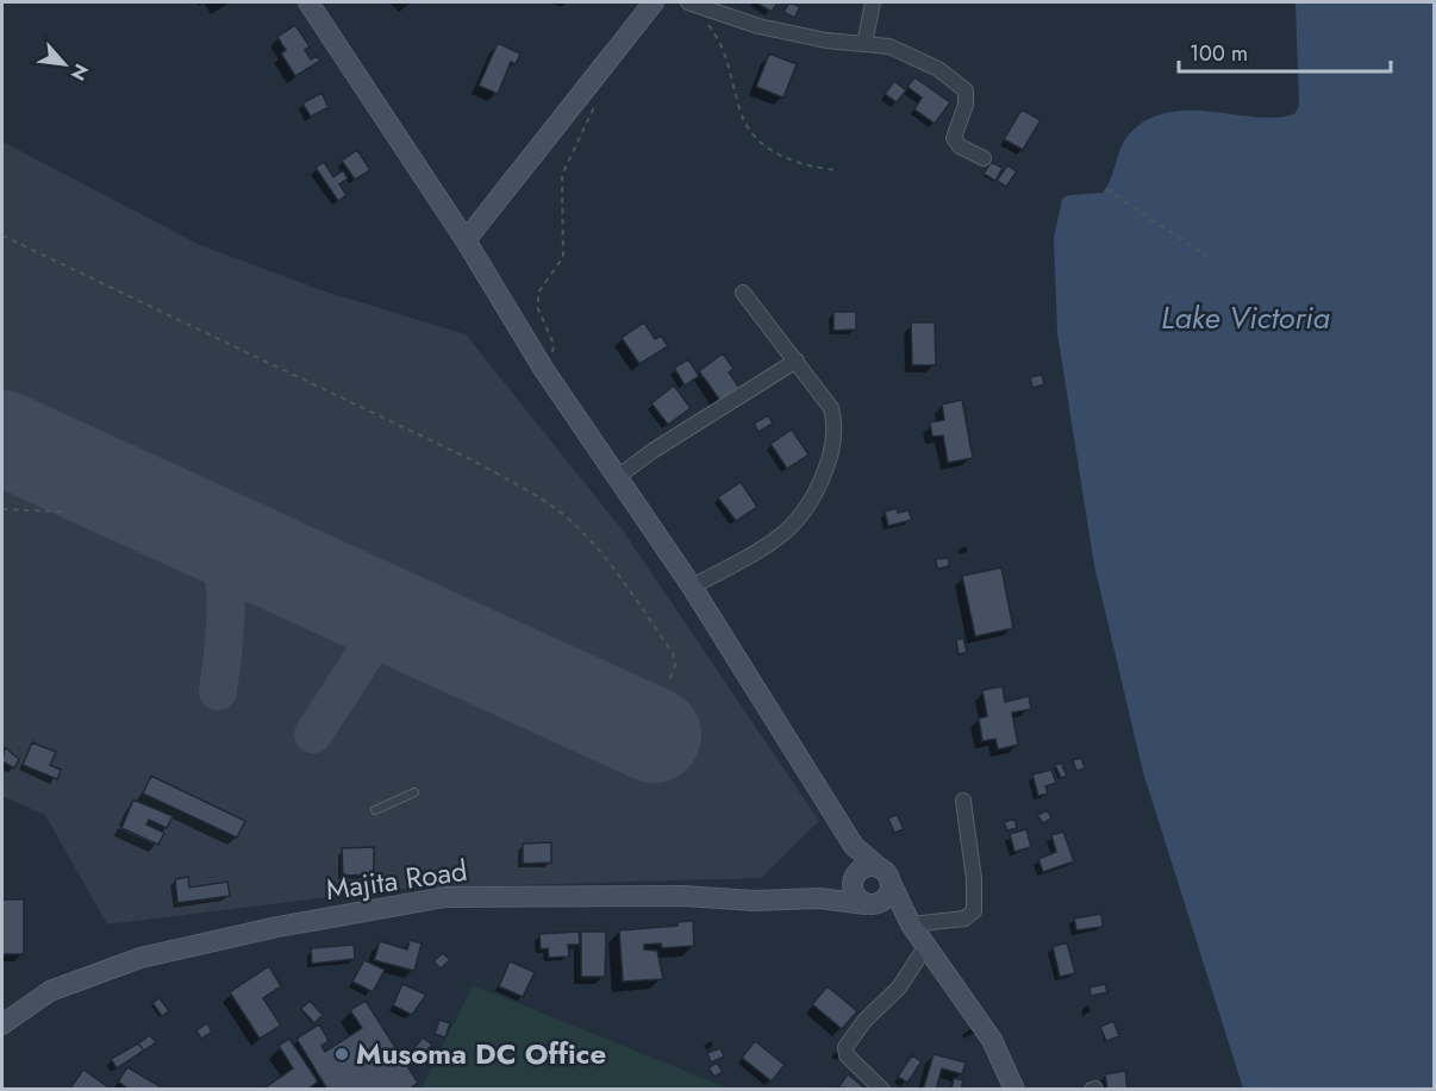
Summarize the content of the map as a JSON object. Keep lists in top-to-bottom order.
{
  "streets": {
    "main road": ["Majita Road"]
  },
  "water": ["Lake Victoria"],
  "places": ["Musoma DC Office"],
  "scale_bar": "100 m",
  "north": "bottom right"
}
